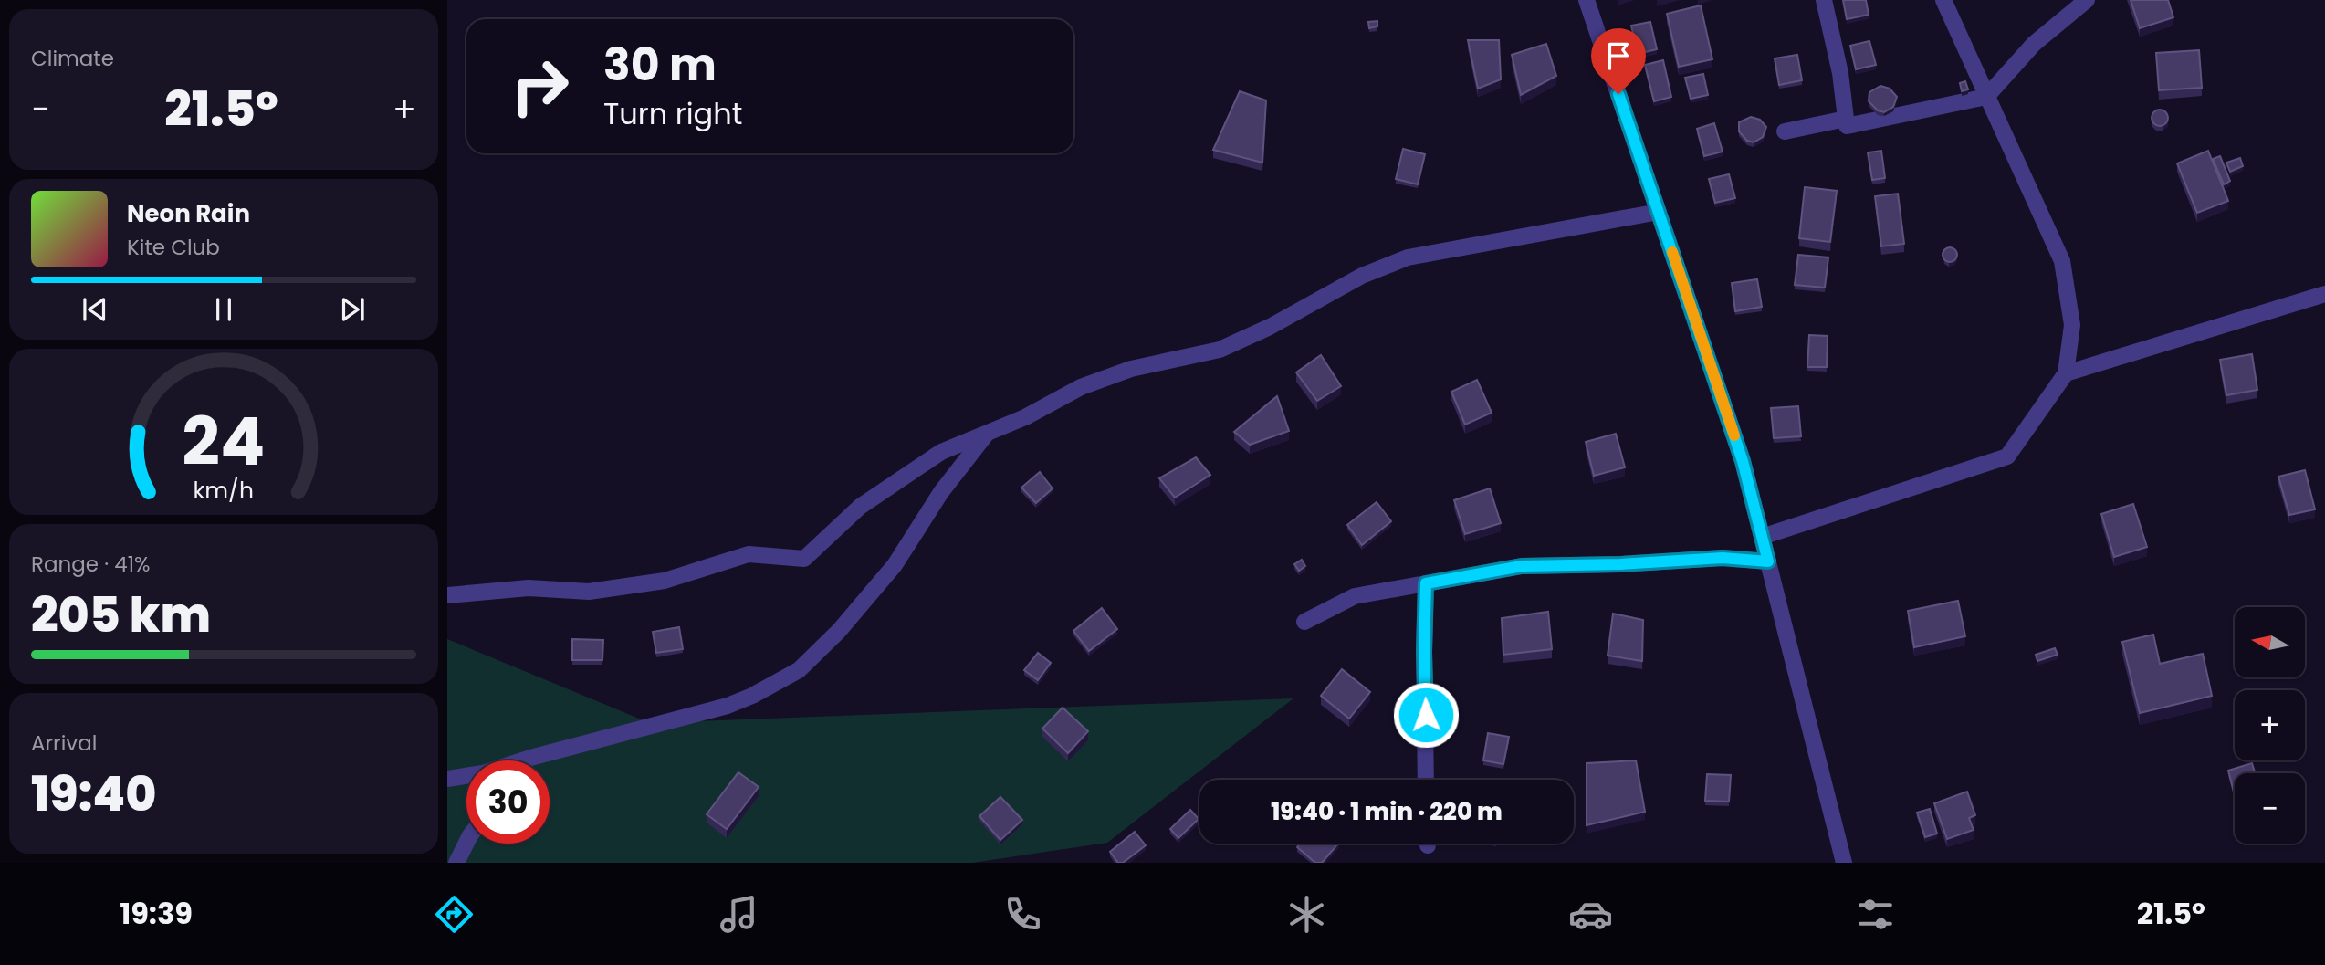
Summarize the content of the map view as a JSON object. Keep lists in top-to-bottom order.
{
  "north": "left",
  "page": {
    "tile": [
      "Climate",
      ["Range · 41%", "205 km"],
      ["Arrival", "19:40"]
    ],
    "turn": ["30 m", "Turn right"],
    "heat": ["−", "21.5°", "+"],
    "song": ["Neon Rain", "Kite Club"],
    "map_buttons": ["+", "−"],
    "limit": "30",
    "trip": "19:40 · 1 min · 220 m",
    "tabs": ["19:39", "21.5°"],
    "gauge": ["24", "km/h"]
  }
}
